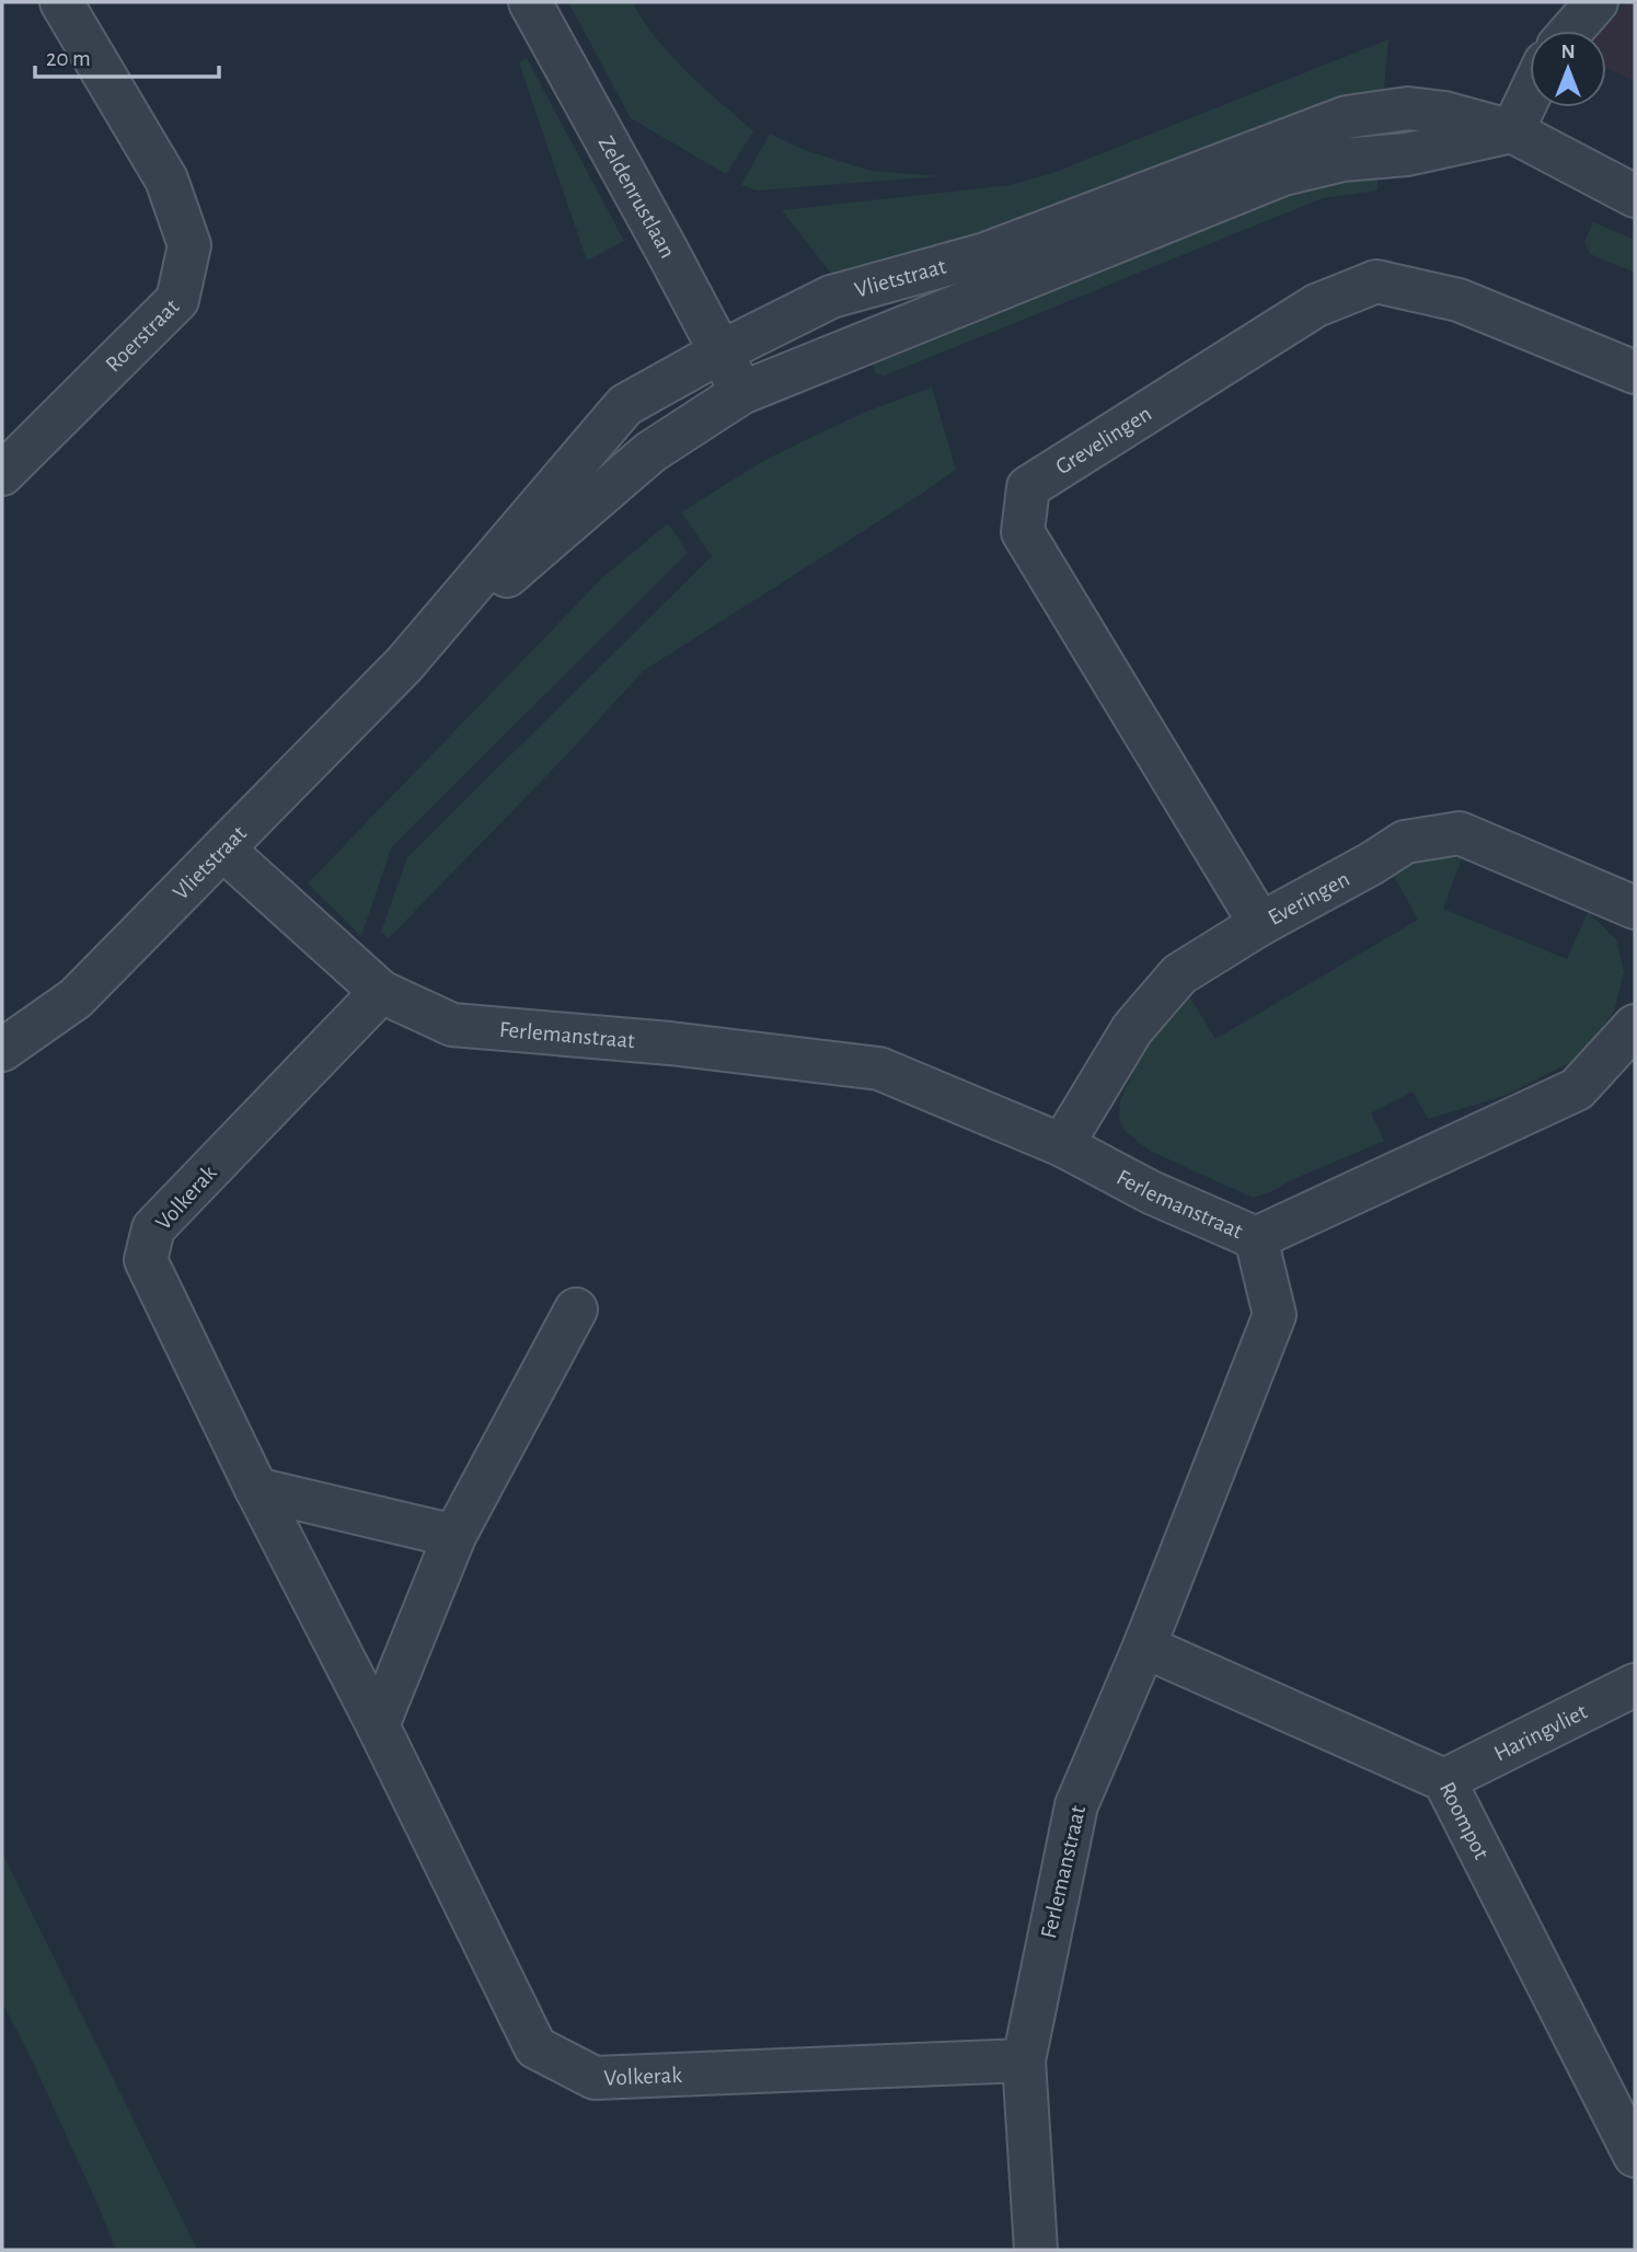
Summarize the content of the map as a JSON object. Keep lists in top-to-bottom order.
{
  "streets": {
    "street": [
      "Zeldenrustlaan",
      "Vlietstraat",
      "Roerstraat",
      "Grevelingen",
      "Everingen",
      "Ferlemanstraat",
      "Volkerak",
      "Haringvliet",
      "Roompot"
    ]
  },
  "crossings": [
    ["Zeldenrustlaan", "Vlietstraat"],
    ["Vlietstraat", "Ferlemanstraat"],
    ["Grevelingen", "Everingen"],
    ["Everingen", "Ferlemanstraat"],
    ["Ferlemanstraat", "Volkerak"],
    ["Ferlemanstraat", "Roompot"],
    ["Haringvliet", "Roompot"]
  ],
  "scale_bar": "20 m",
  "north": "top"
}
